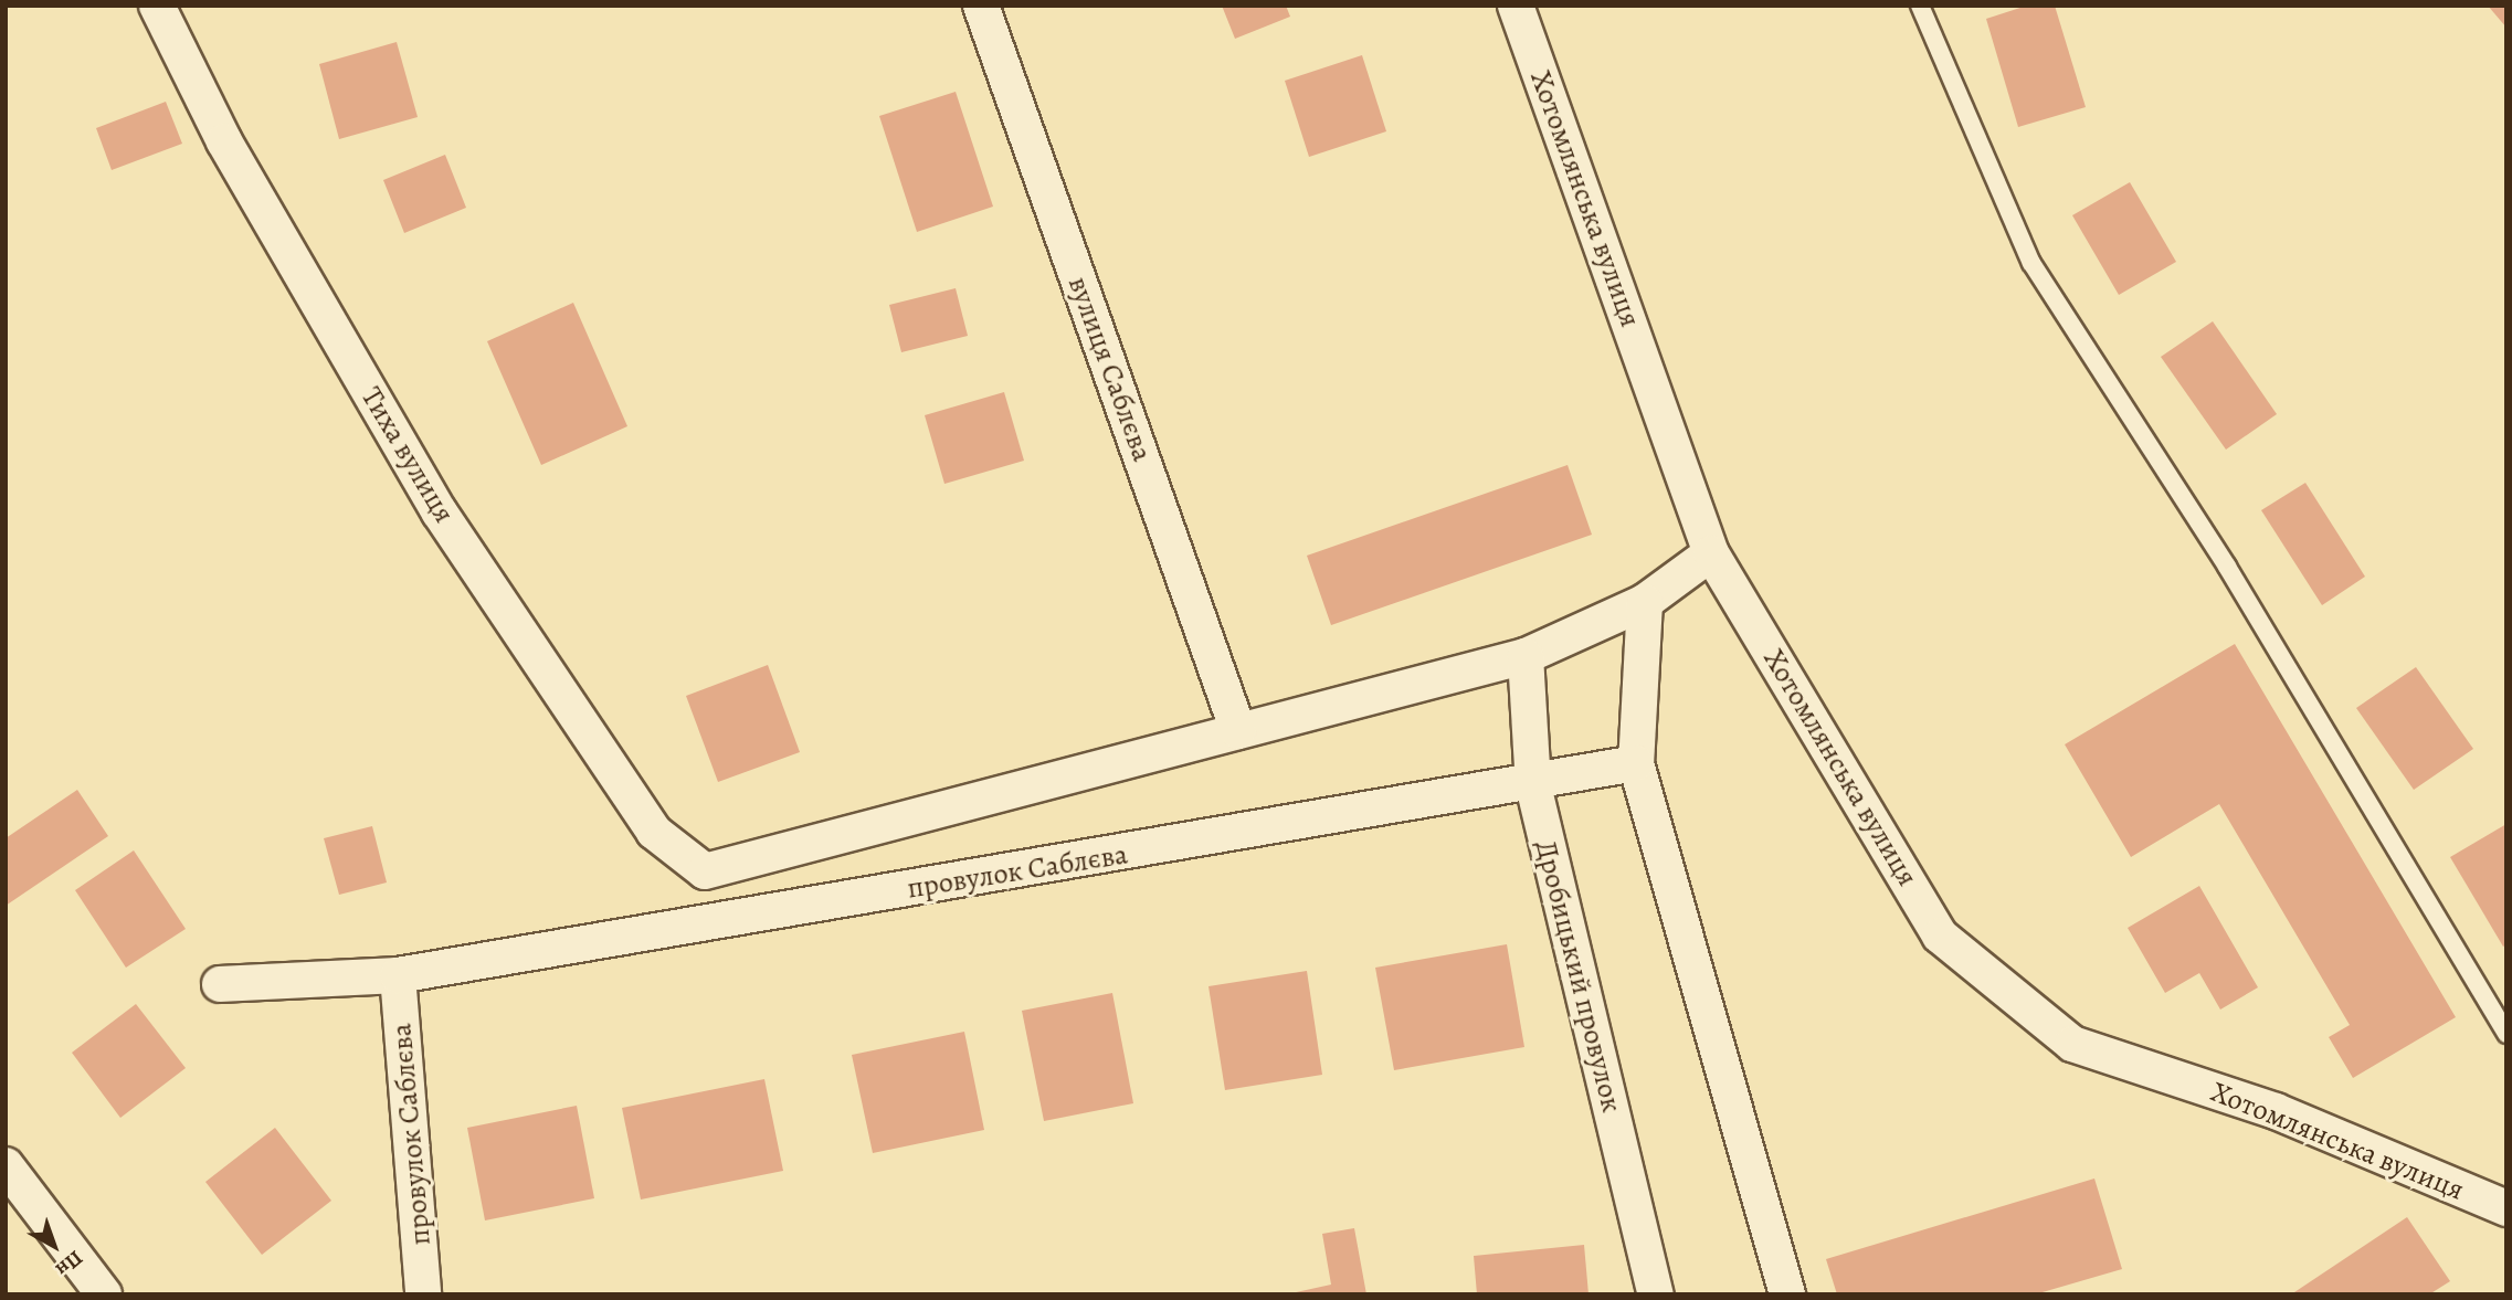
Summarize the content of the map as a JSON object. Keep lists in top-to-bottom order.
{
  "streets": {
    "street": [
      "Хотомлянська вулиця",
      "вулиця Саблєва",
      "Тиха вулиця",
      "провулок Саблєва",
      "Дробицький провулок"
    ]
  },
  "crossings": [
    ["вулиця Саблєва", "Тиха вулиця"],
    ["провулок Саблєва", "Дробицький провулок"]
  ],
  "north": "bottom right"
}
